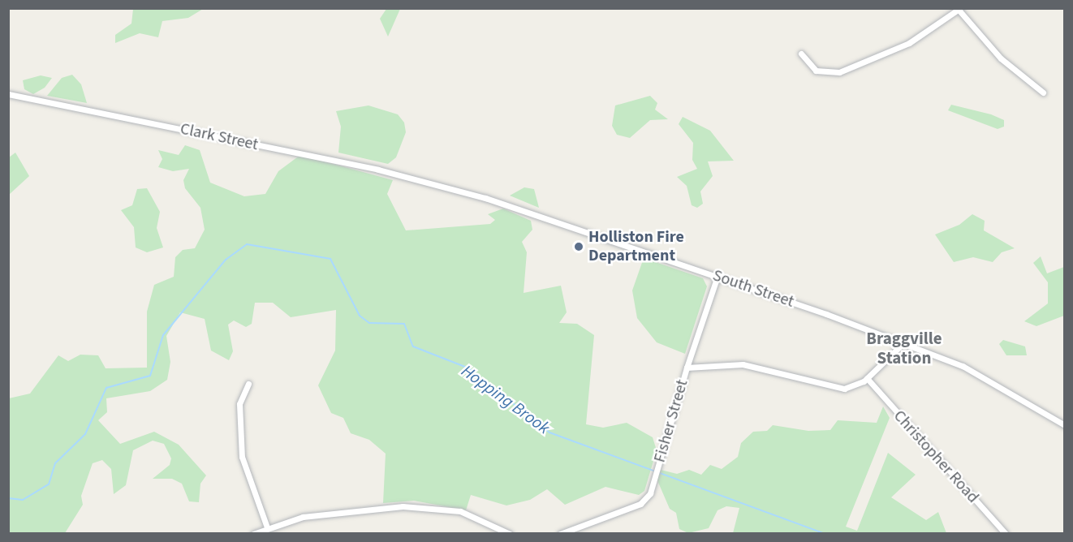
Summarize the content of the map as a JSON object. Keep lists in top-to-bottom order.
{
  "streets": {
    "street": [
      "Clark Street",
      "South Street",
      "Fisher Street",
      "Christopher Road"
    ]
  },
  "crossings": [
    ["Clark Street", "South Street"],
    ["South Street", "Fisher Street"],
    ["Fisher Street", "Christopher Road"]
  ],
  "districts": ["Braggville Station"],
  "water": ["Hopping Brook"],
  "places": ["Holliston Fire Department"]
}
